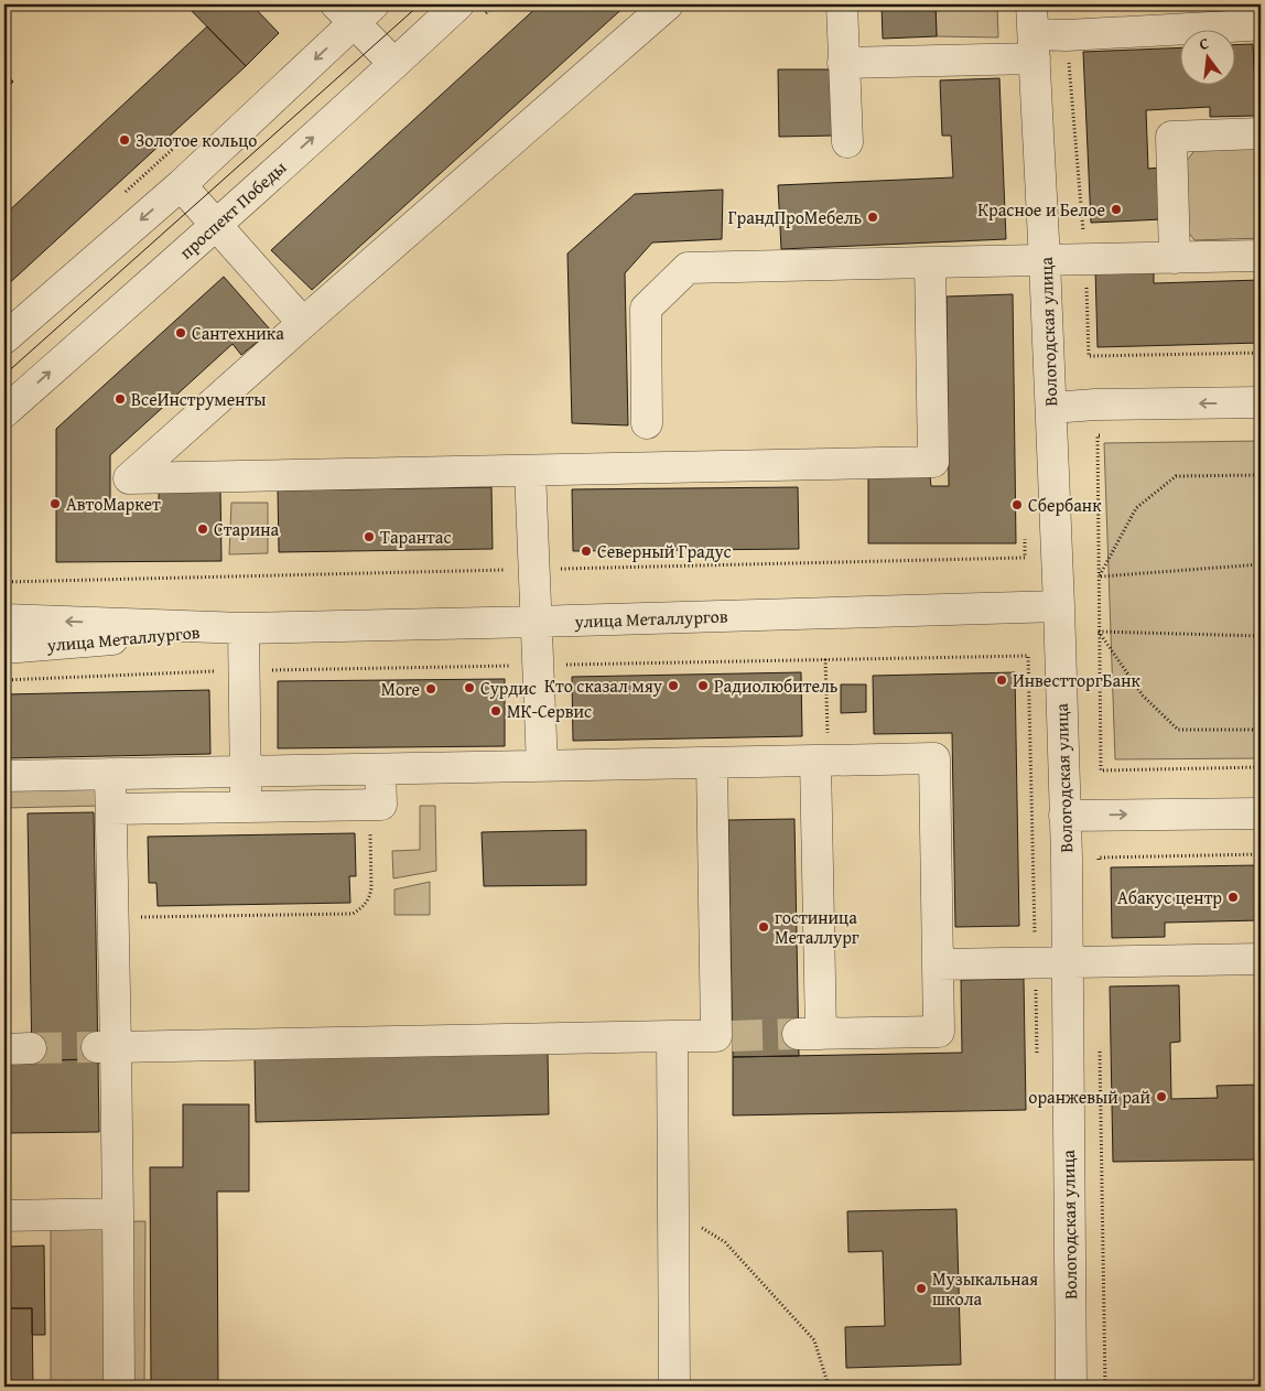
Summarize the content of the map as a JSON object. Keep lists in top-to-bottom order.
{
  "streets": {
    "street": ["проспект Победы", "Вологодская улица", "улица Металлургов"]
  },
  "crossings": [
    ["Вологодская улица", "улица Металлургов"]
  ],
  "places": [
    "Золотое кольцо",
    "Красное и Белое",
    "ГрандПроМебель",
    "Сантехника",
    "ВсеИнструменты",
    "АвтоМаркет",
    "Сбербанк",
    "Старина",
    "Тарантас",
    "Северный Градус",
    "ИнвестторгБанк",
    "Кто сказал мяу",
    "Радиолюбитель",
    "Сурдис",
    "More",
    "МК-Сервис",
    "Абакус центр",
    "гостиница Металлург",
    "оранжевый рай",
    "Музыкальная школа"
  ],
  "north": "top"
}
